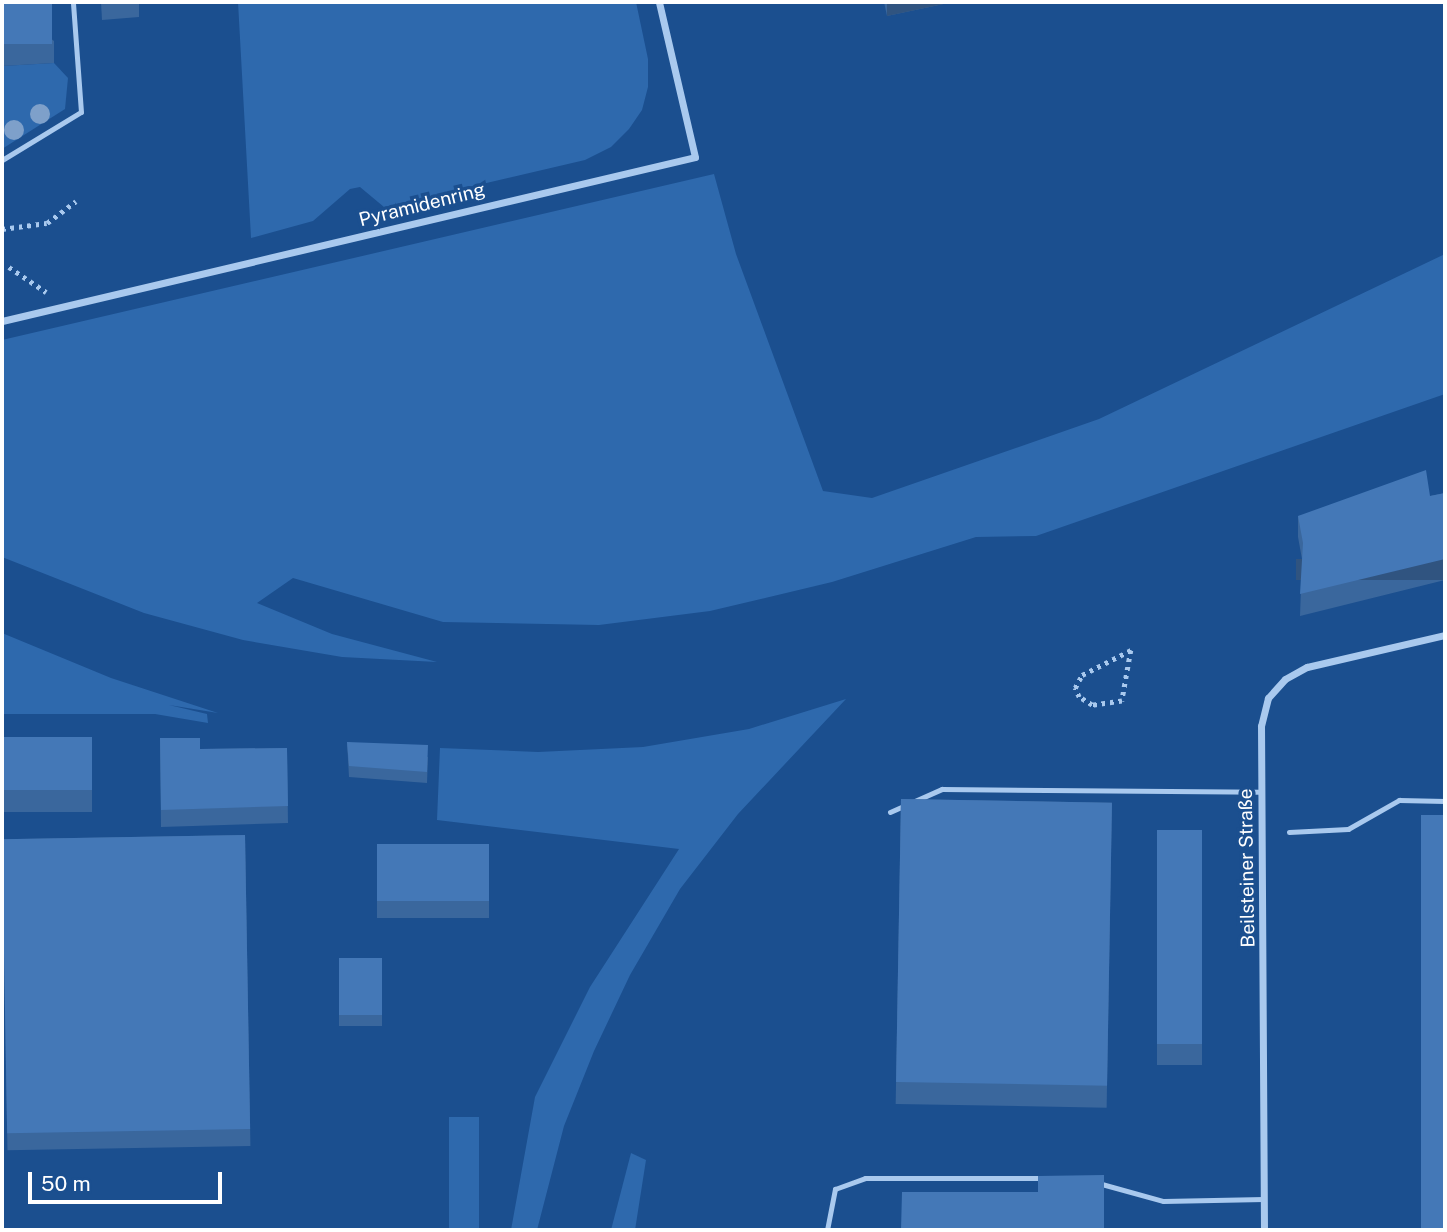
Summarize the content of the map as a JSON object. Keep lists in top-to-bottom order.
{
  "streets": {
    "street": ["Pyramidenring", "Beilsteiner Straße"]
  },
  "scale_bar": "50 m"
}
